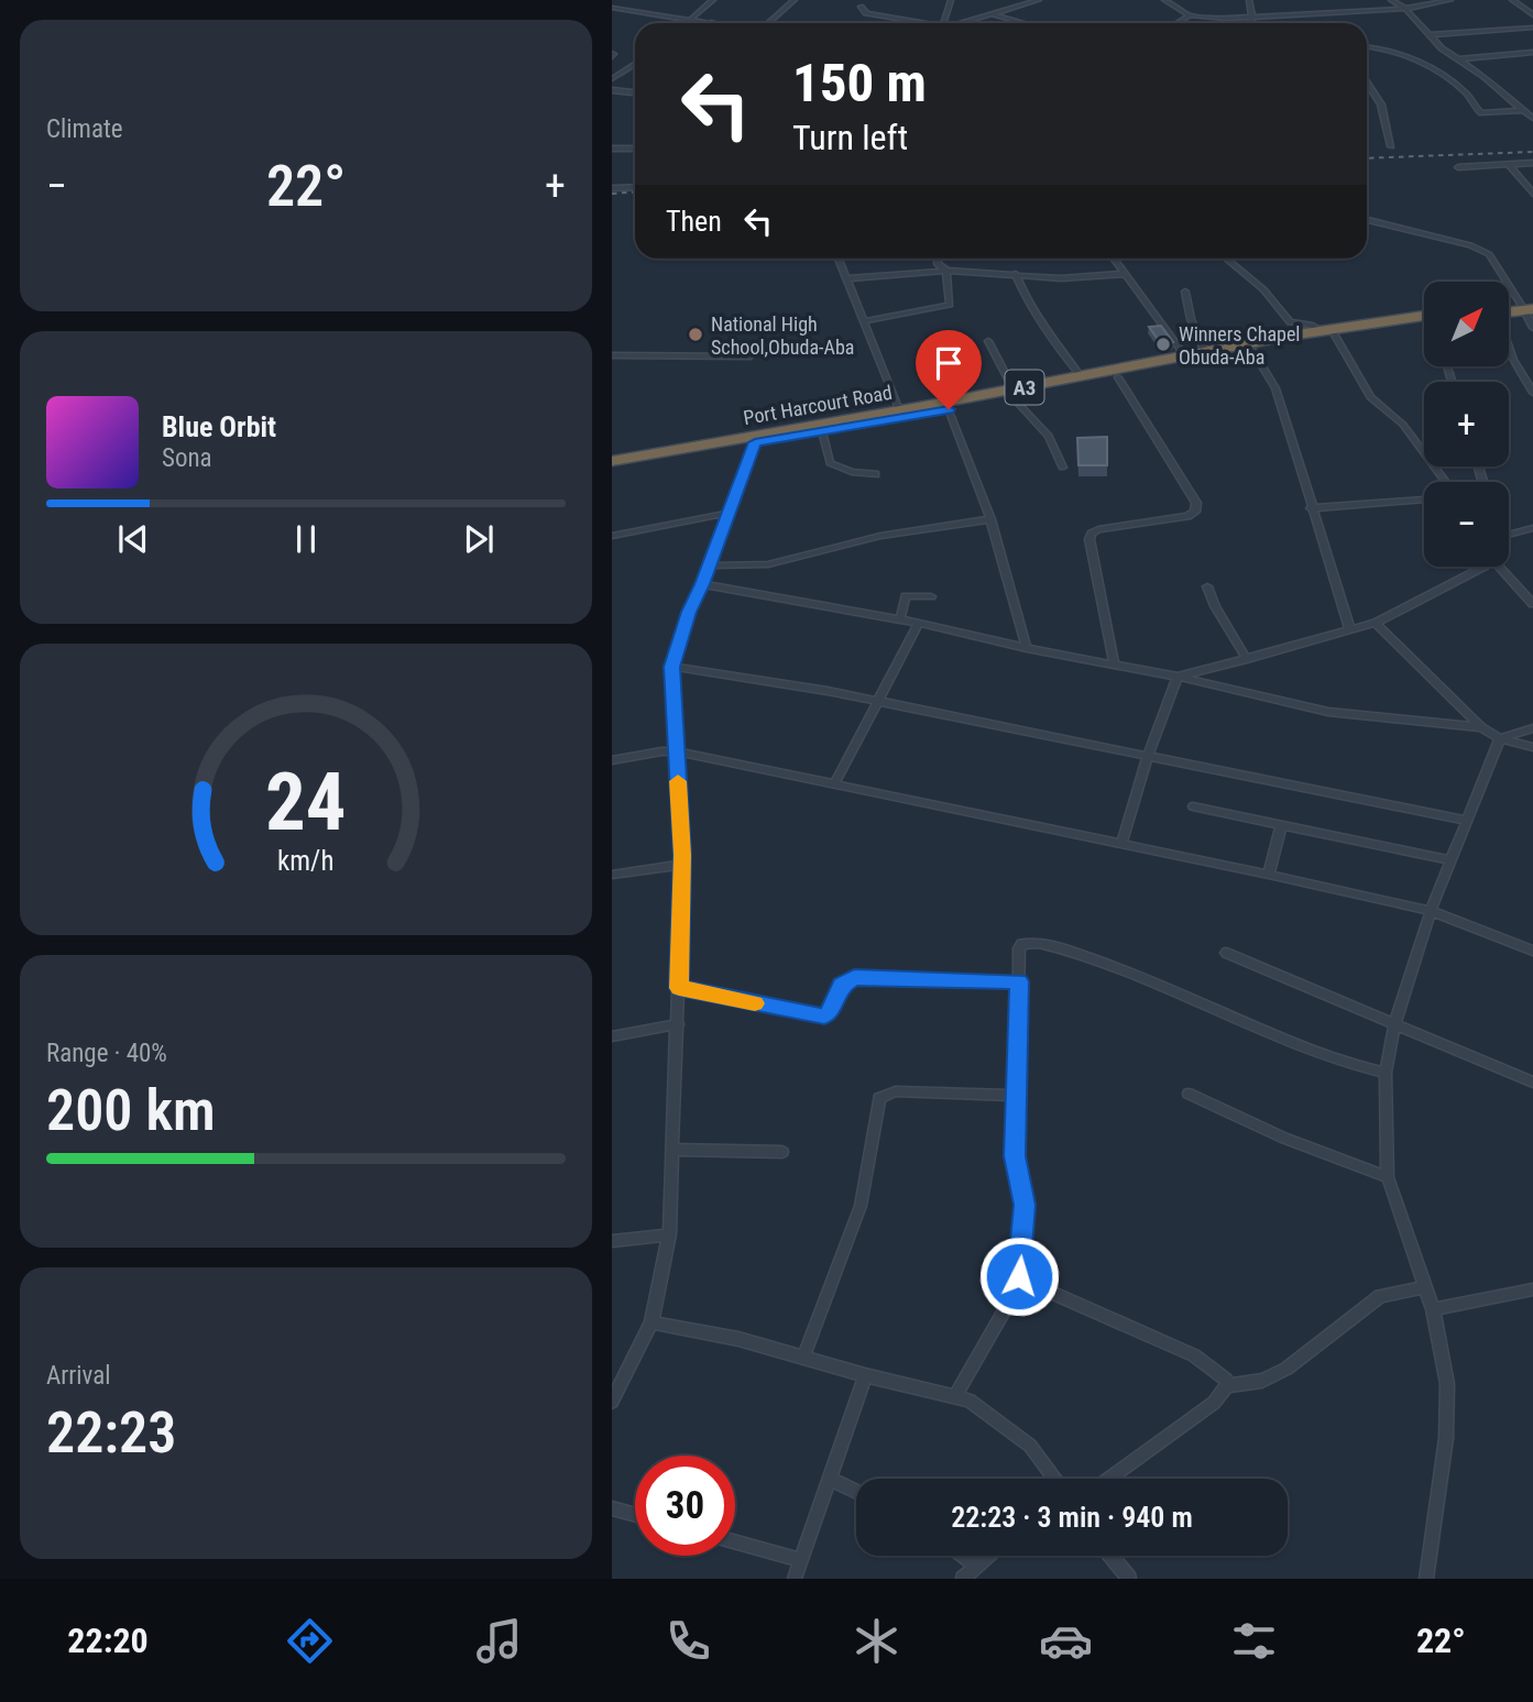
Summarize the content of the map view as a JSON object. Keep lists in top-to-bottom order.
{
  "streets": {
    "highway": ["A3", "Port Harcourt Road"]
  },
  "places": ["National High School,Obuda-Aba", "Winners Chapel Obuda-Aba"],
  "north": "top right",
  "page": {
    "tile": [
      "Climate",
      ["Range · 40%", "200 km"],
      ["Arrival", "22:23"]
    ],
    "turn": ["150 m", "Turn left"],
    "heat": ["−", "22°", "+"],
    "then": "Then",
    "map_buttons": ["+", "−"],
    "song": ["Blue Orbit", "Sona"],
    "limit": "30",
    "trip": "22:23 · 3 min · 940 m",
    "tabs": ["22:20", "22°"],
    "gauge": ["24", "km/h"]
  }
}
